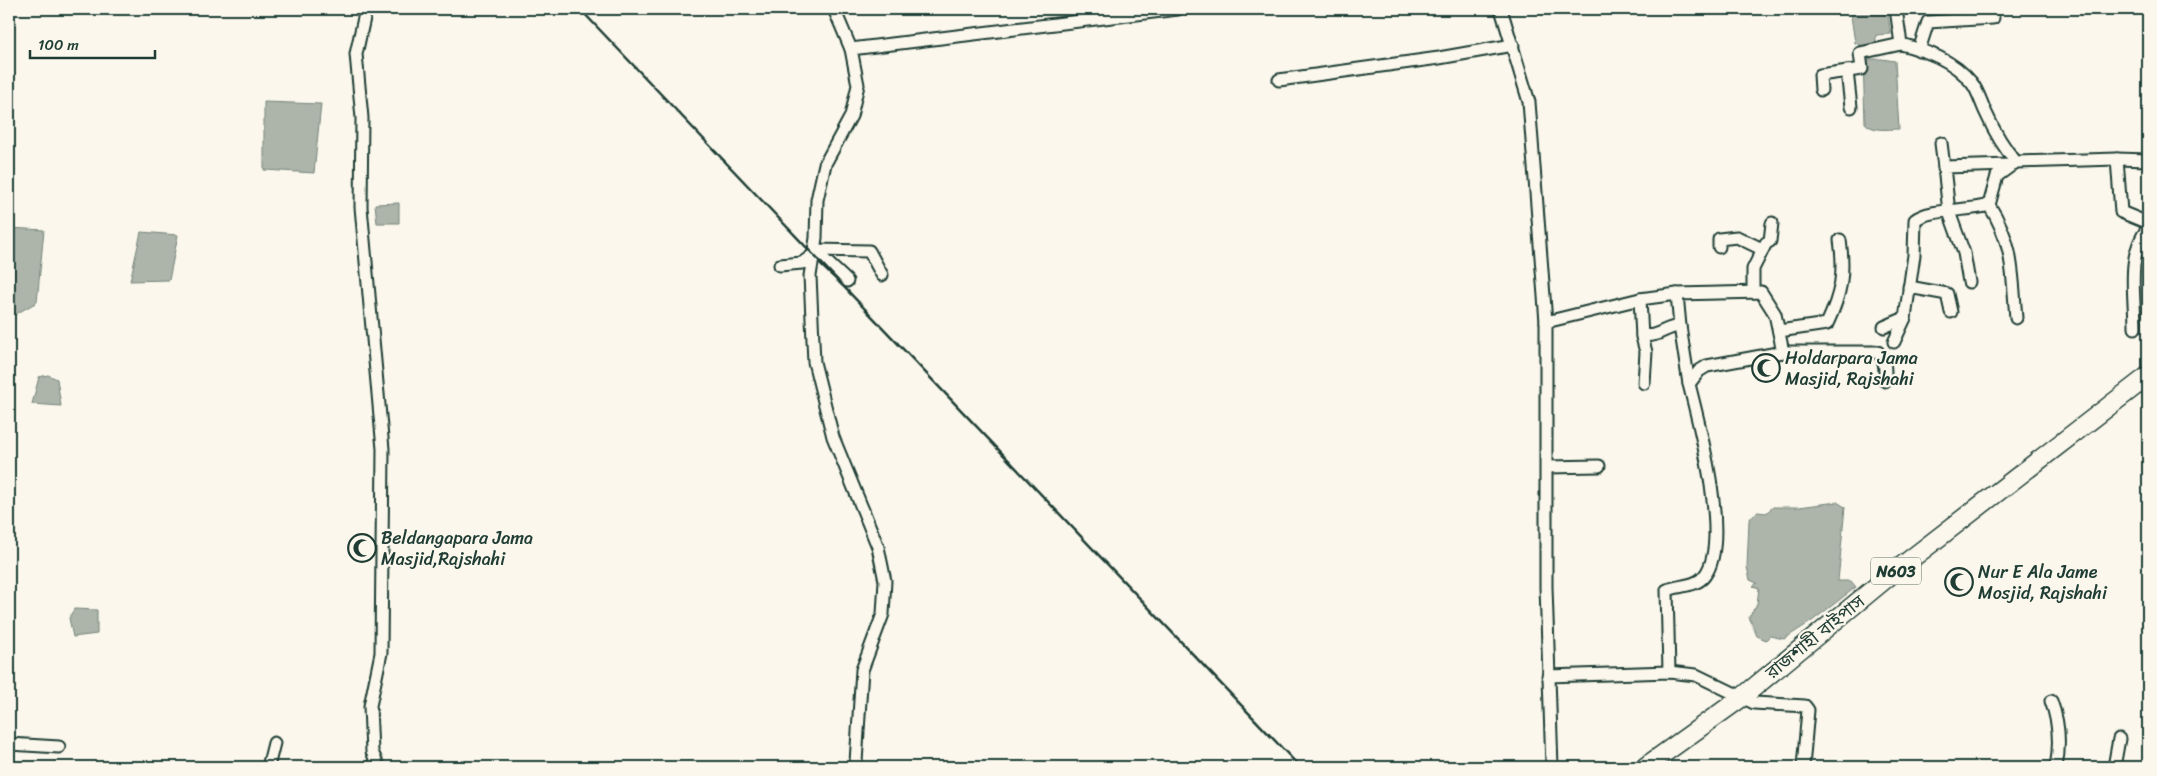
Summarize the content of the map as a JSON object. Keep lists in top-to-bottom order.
{
  "streets": {
    "highway": ["N603", "রাজশাহী বাইপাস"]
  },
  "places": {
    "mosque": ["Holdarpara Jama Masjid, Rajshahi", "Beldangapara Jama Masjid,Rajshahi", "Nur E Ala Jame Mosjid, Rajshahi"]
  },
  "scale_bar": "100 m"
}
